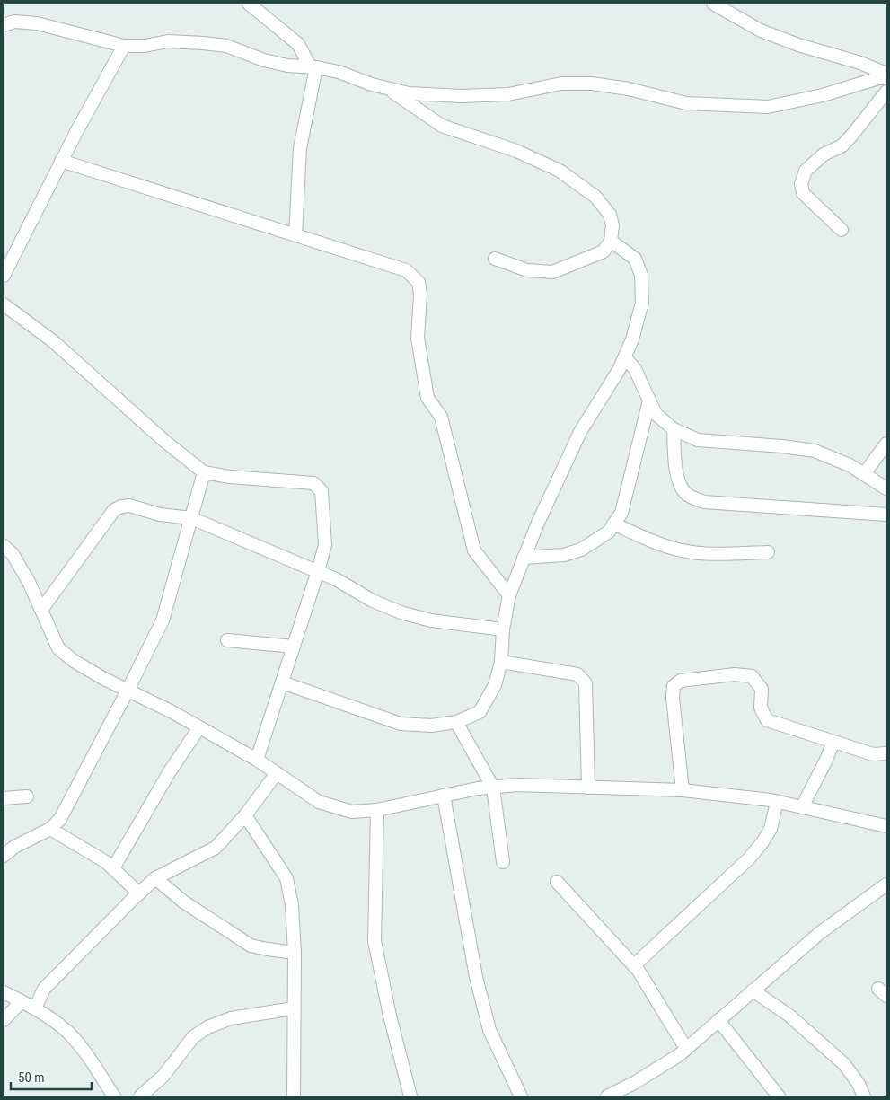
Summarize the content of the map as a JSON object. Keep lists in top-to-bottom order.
{
  "scale_bar": "50 m"
}
